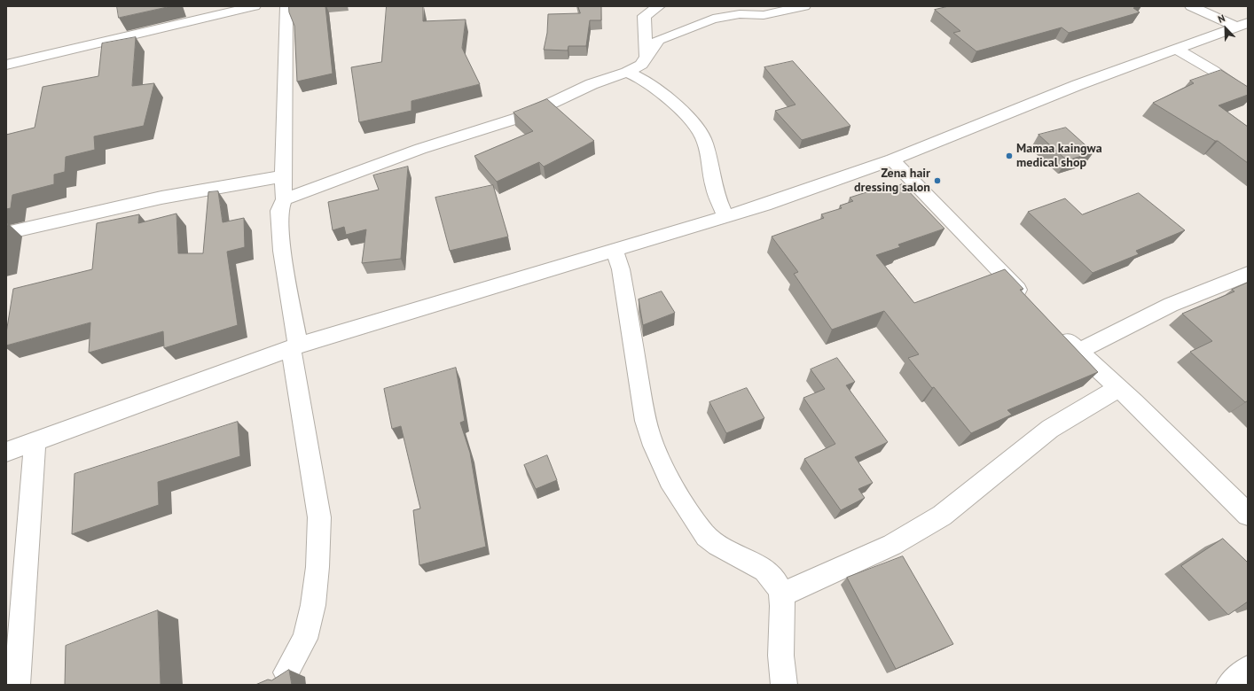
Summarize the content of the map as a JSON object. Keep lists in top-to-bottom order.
{
  "places": ["Mamaa kaingwa medical shop", "Zena hair dressing salon"],
  "north": "top left"
}
